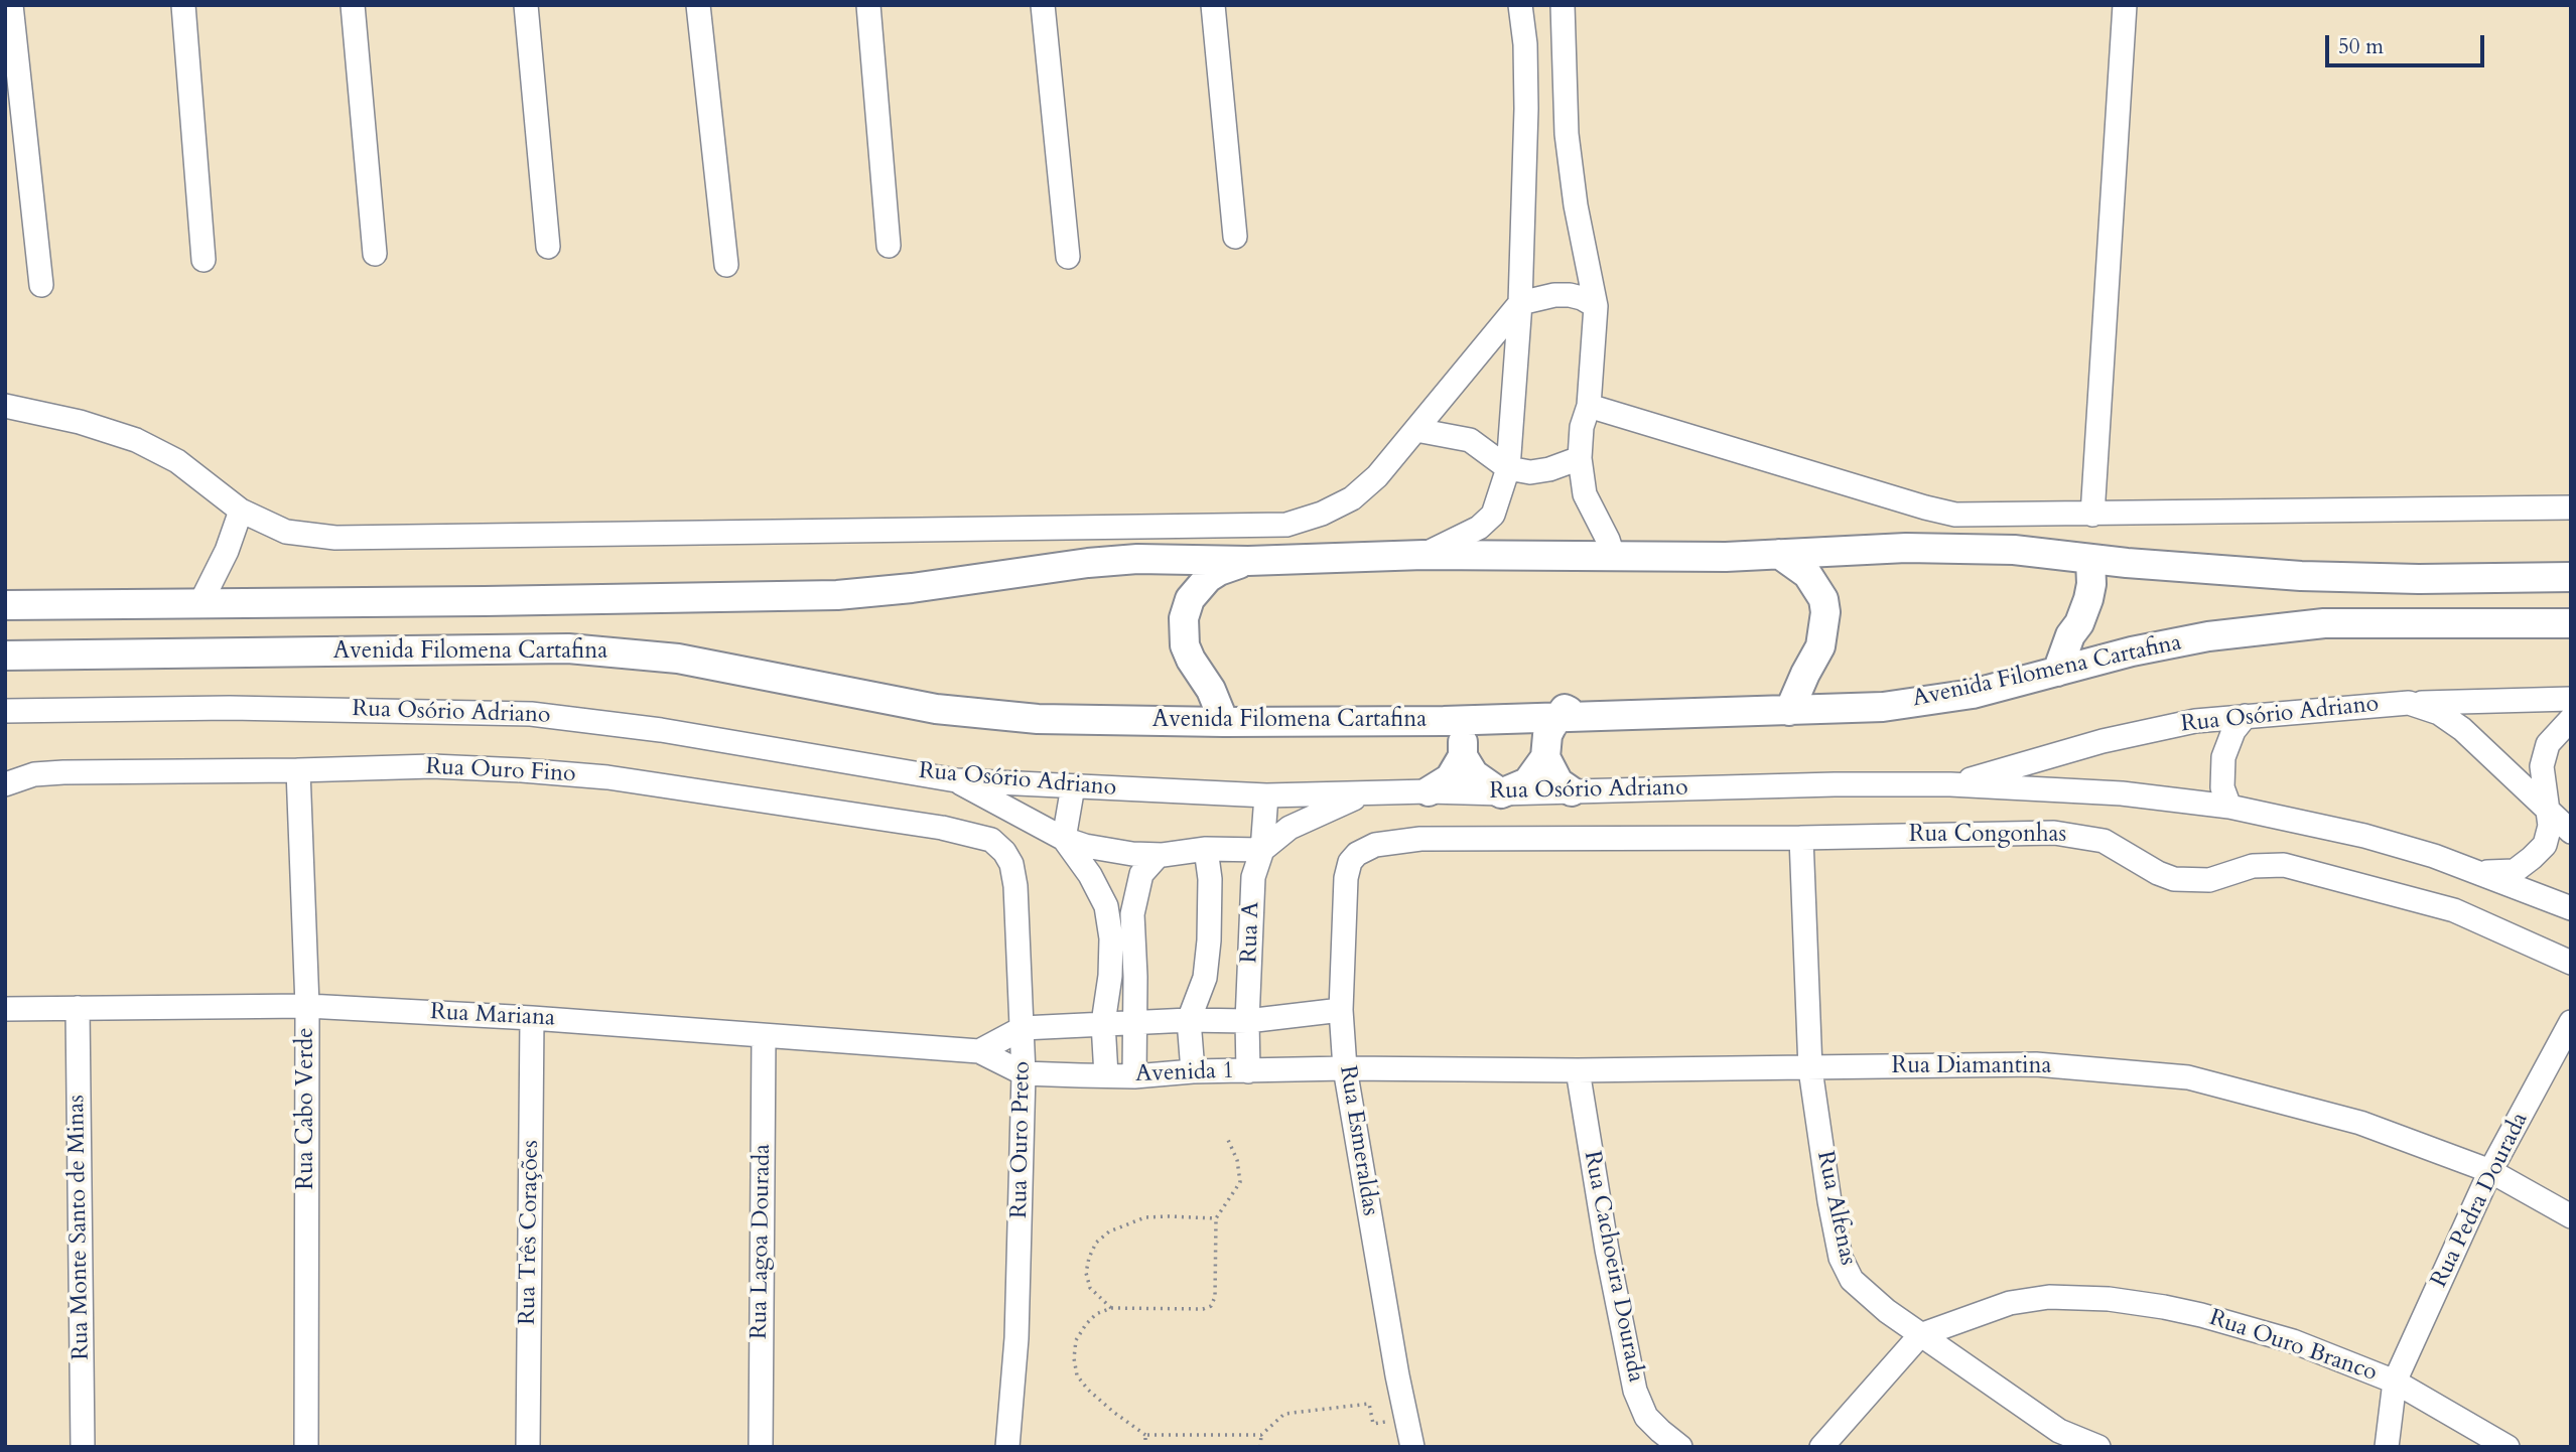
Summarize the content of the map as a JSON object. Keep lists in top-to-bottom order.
{
  "streets": {
    "main road": ["Avenida Filomena Cartafina"],
    "street": [
      "Rua Osório Adriano",
      "Rua Ouro Fino",
      "Rua Congonhas",
      "Rua A",
      "Rua Mariana",
      "Rua Diamantina",
      "Avenida 1",
      "Rua Cabo Verde",
      "Rua Ouro Preto",
      "Rua Esmeraldas",
      "Rua Pedra Dourada",
      "Rua Alfenas",
      "Rua Monte Santo de Minas",
      "Rua Três Corações",
      "Rua Lagoa Dourada",
      "Rua Cachoeira Dourada",
      "Rua Ouro Branco"
    ]
  },
  "crossings": [
    ["Rua Osório Adriano", "Rua A"],
    ["Rua Ouro Fino", "Rua Cabo Verde"],
    ["Rua Ouro Fino", "Rua Ouro Preto"],
    ["Rua Congonhas", "Rua Esmeraldas"],
    ["Rua Congonhas", "Rua Alfenas"],
    ["Rua A", "Avenida 1"],
    ["Rua Mariana", "Avenida 1"],
    ["Rua Mariana", "Rua Cabo Verde"],
    ["Rua Mariana", "Rua Ouro Preto"],
    ["Rua Mariana", "Rua Monte Santo de Minas"],
    ["Rua Mariana", "Rua Três Corações"],
    ["Rua Mariana", "Rua Lagoa Dourada"],
    ["Rua Diamantina", "Avenida 1"],
    ["Rua Diamantina", "Rua Esmeraldas"],
    ["Rua Diamantina", "Rua Pedra Dourada"],
    ["Rua Diamantina", "Rua Alfenas"],
    ["Rua Diamantina", "Rua Cachoeira Dourada"],
    ["Avenida 1", "Rua Ouro Preto"],
    ["Avenida 1", "Rua Esmeraldas"],
    ["Rua Pedra Dourada", "Rua Ouro Branco"],
    ["Rua Alfenas", "Rua Ouro Branco"]
  ],
  "scale_bar": "50 m"
}
